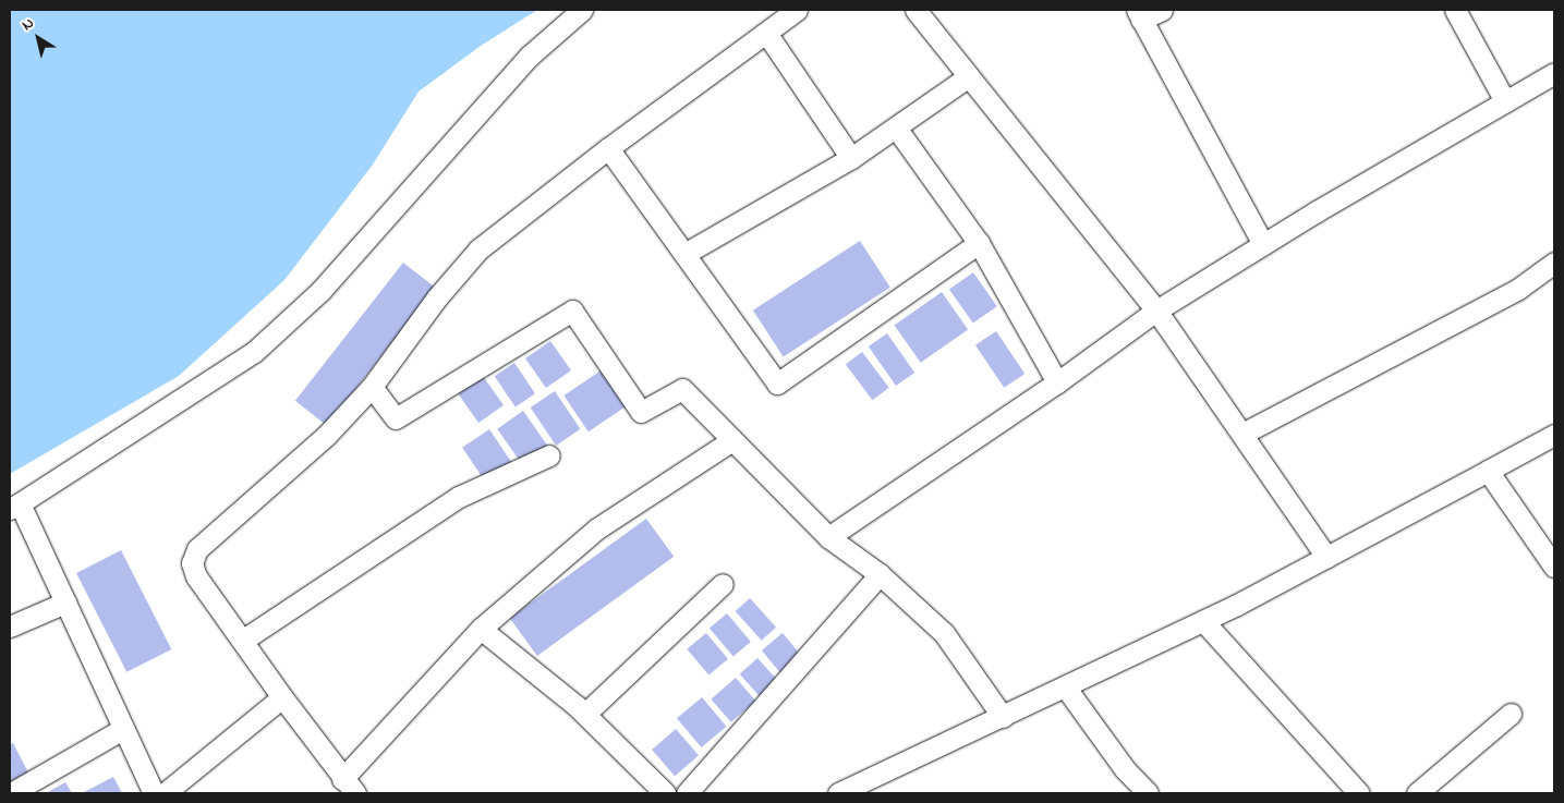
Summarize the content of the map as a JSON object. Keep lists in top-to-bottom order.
{
  "north": "top left"
}
